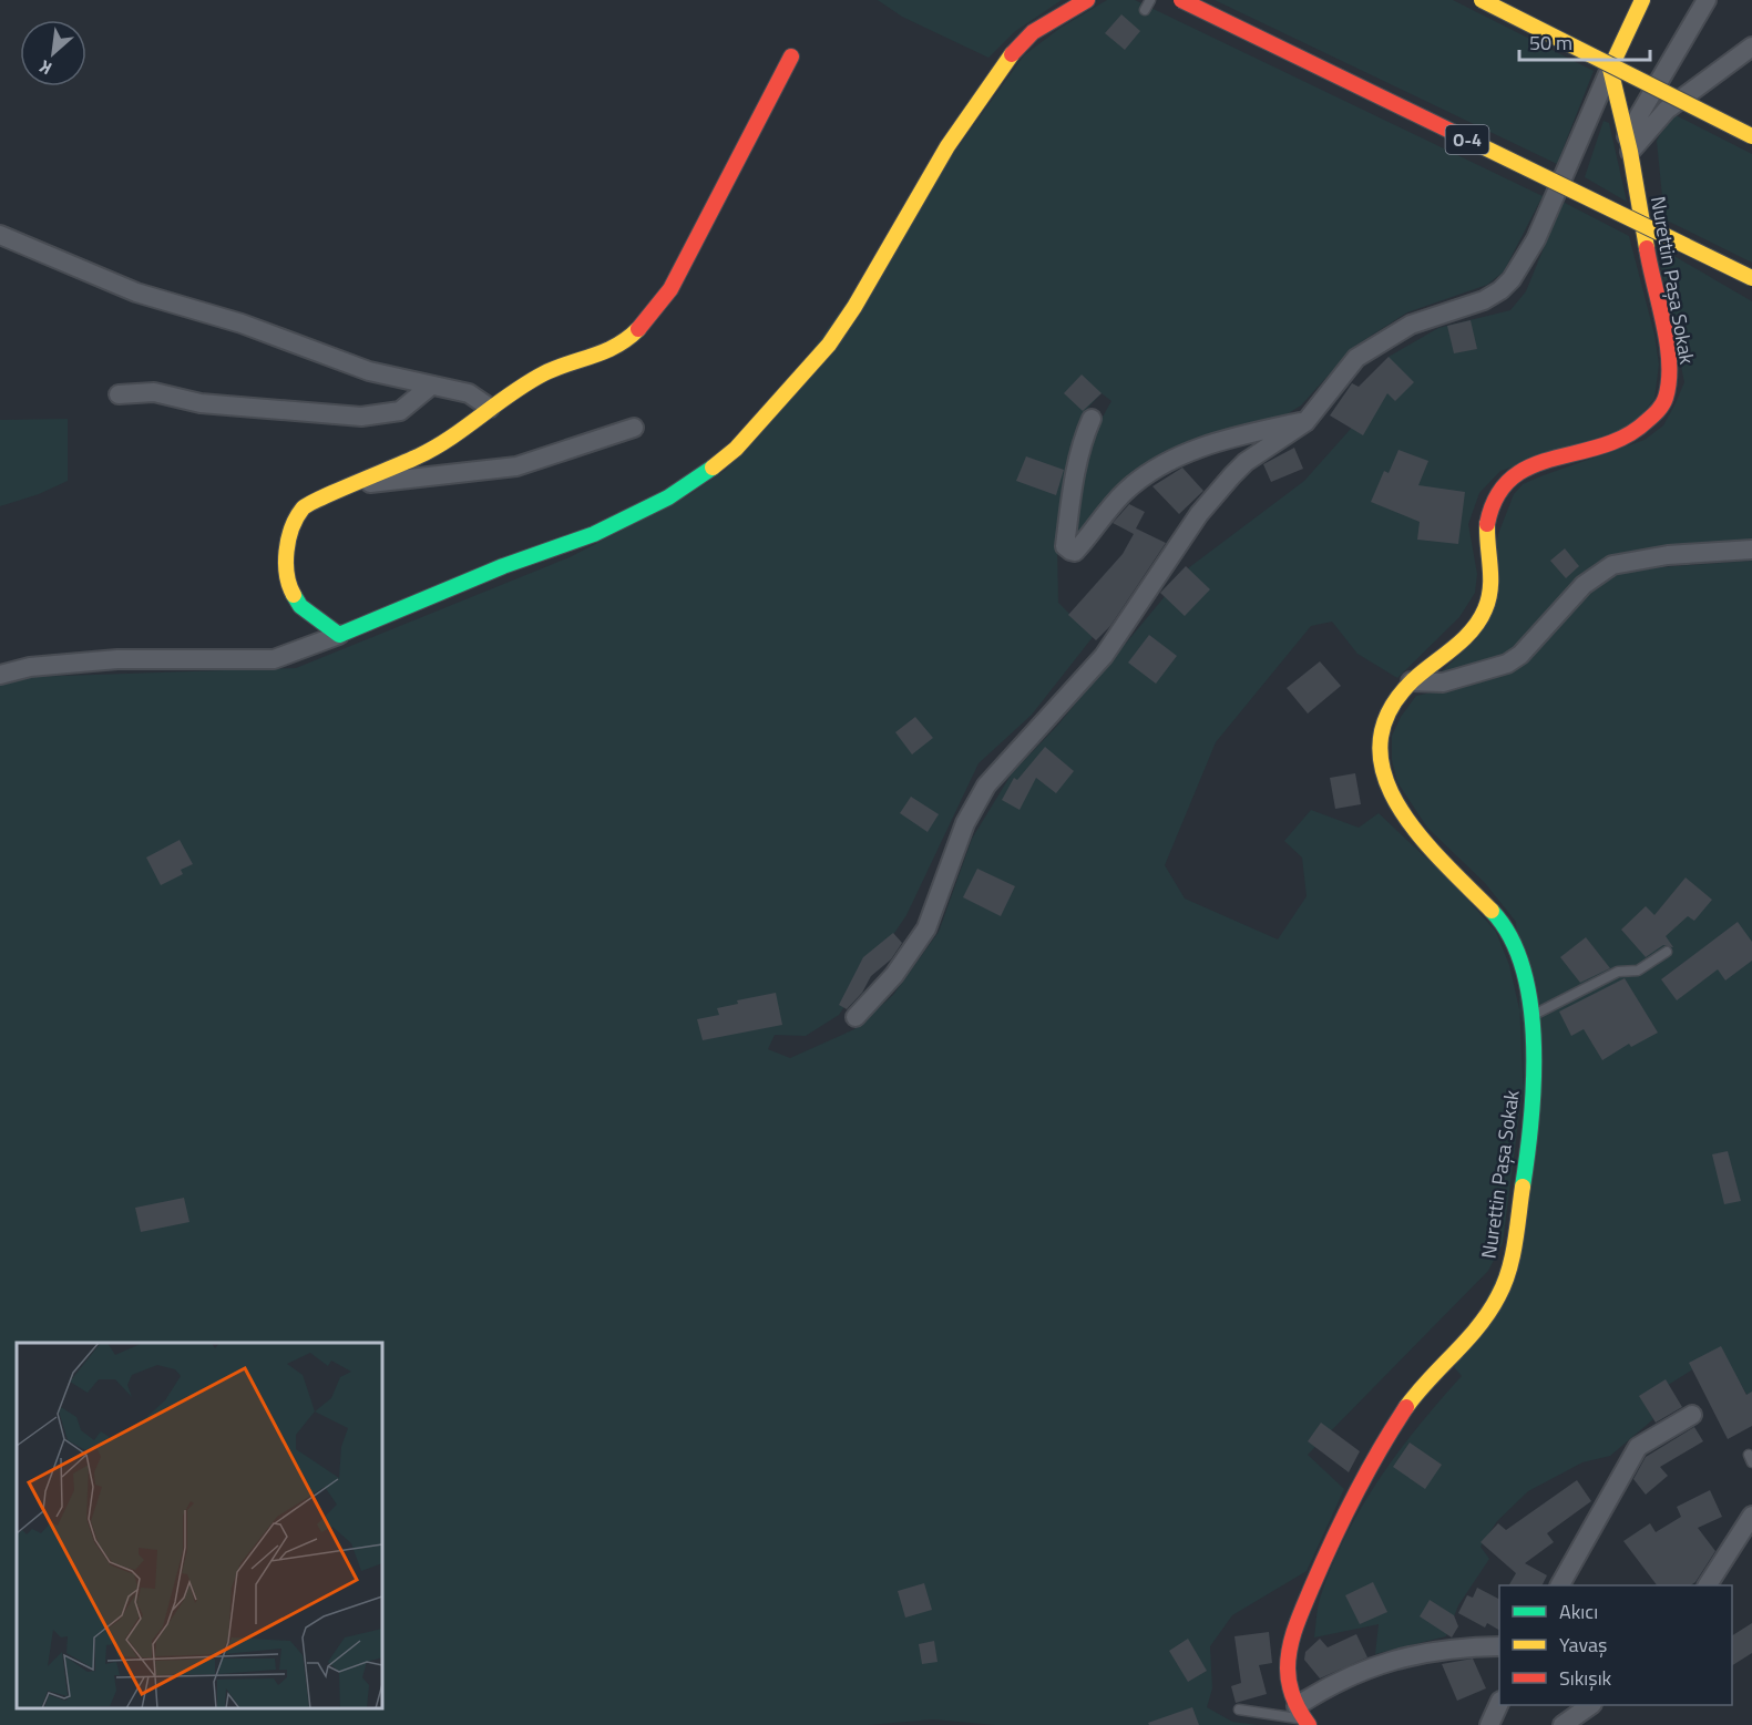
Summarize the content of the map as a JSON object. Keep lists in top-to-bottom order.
{
  "streets": {
    "main road": ["O-4", "Nurettin Paşa Sokak"]
  },
  "legend": ["Akıcı", "Yavaş", "Sıkışık"],
  "scale_bar": "50 m",
  "north": "bottom left"
}
